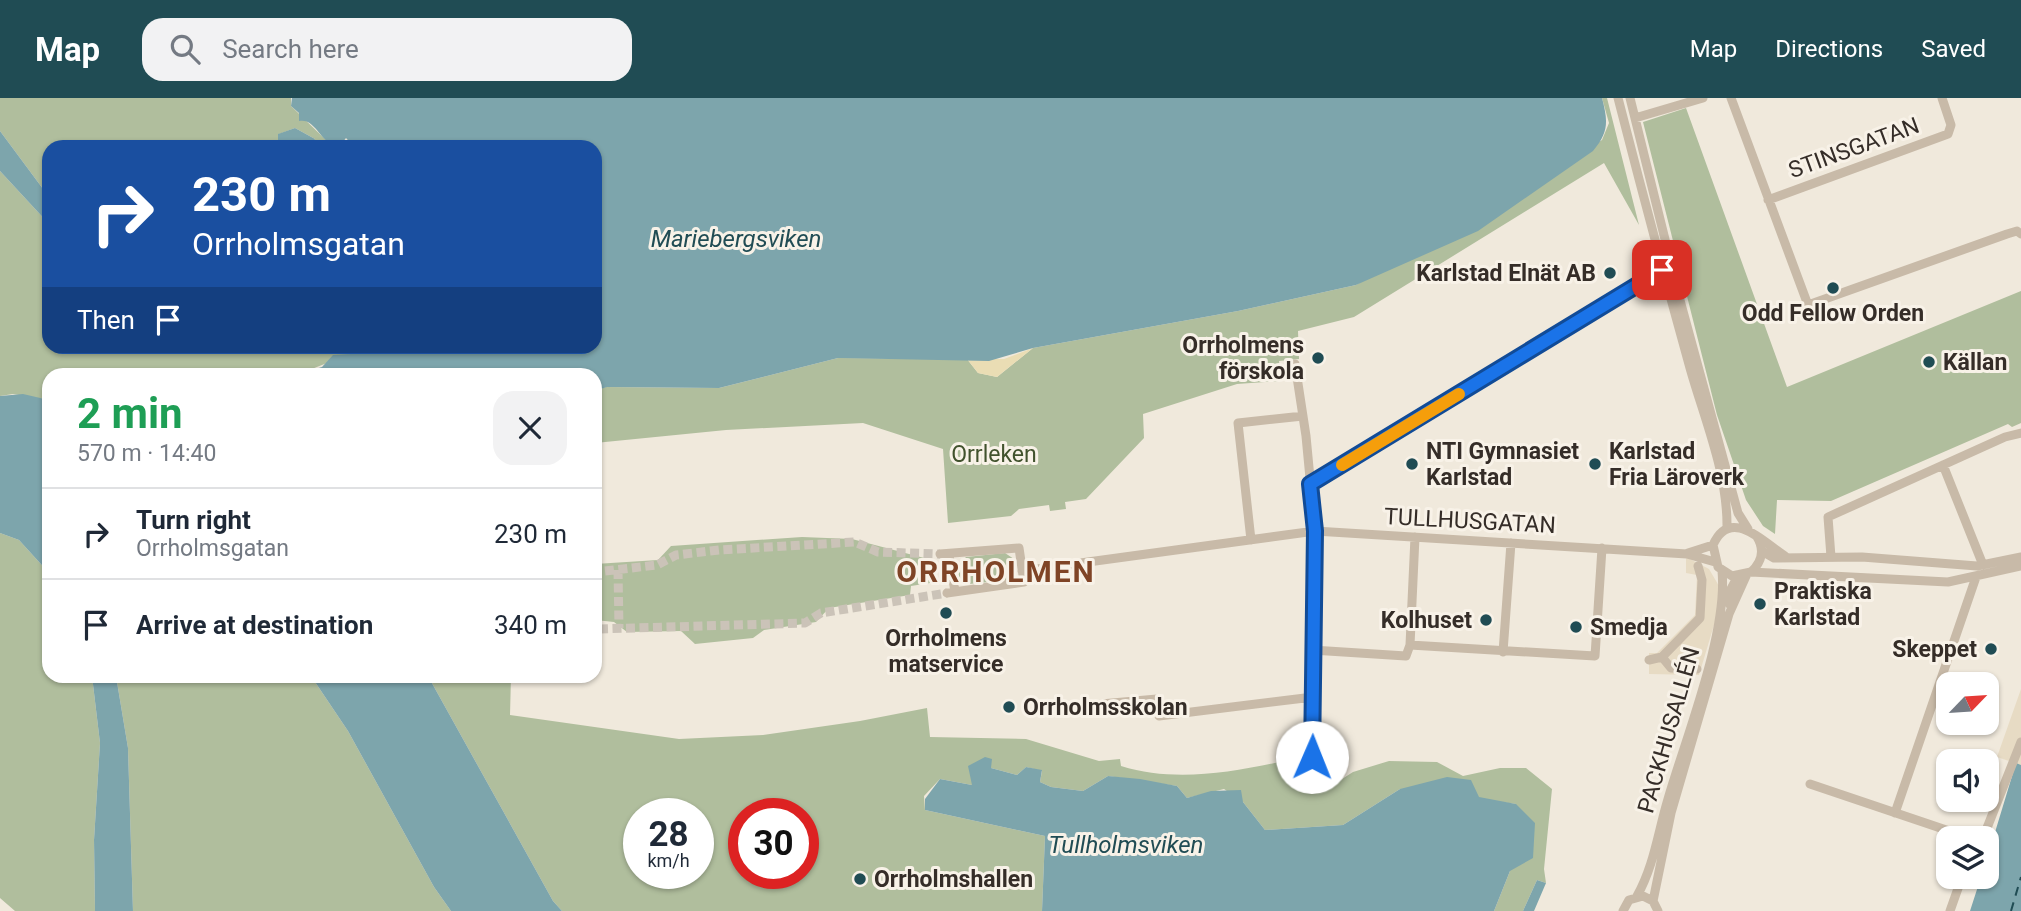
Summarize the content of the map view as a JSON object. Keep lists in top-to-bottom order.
{
  "streets": {
    "street": ["STINSGATAN", "TULLHUSGATAN", "PACKHUSALLÉN"]
  },
  "crossings": [
    ["TULLHUSGATAN", "PACKHUSALLÉN"]
  ],
  "districts": ["ORRHOLMEN"],
  "water": ["Mariebergsviken", "Tullholmsviken"],
  "parks": ["Orrleken"],
  "places": [
    "Karlstad Elnät AB",
    "Odd Fellow Orden",
    "Orrholmens förskola",
    "Källan",
    "NTI Gymnasiet Karlstad",
    "Karlstad Fria Läroverk",
    "Praktiska Karlstad",
    "Orrholmens matservice",
    "Kolhuset",
    "Smedja",
    "Skeppet",
    "Orrholmsskolan",
    "Orrholmshallen"
  ],
  "north": "top right",
  "page": {
    "header": "Map",
    "search": "Search here",
    "nav": ["Map", "Directions", "Saved"],
    "turn": ["230 m", "Orrholmsgatan"],
    "then": "Then",
    "heading": ["2 min", "570 m · 14:40"],
    "list": [
      {
        "name": "Turn right",
        "note": "Orrholmsgatan",
        "value": "230 m"
      },
      {
        "name": "Arrive at destination",
        "value": "340 m"
      }
    ],
    "speed": "28 km/h",
    "limit": "30"
  }
}
